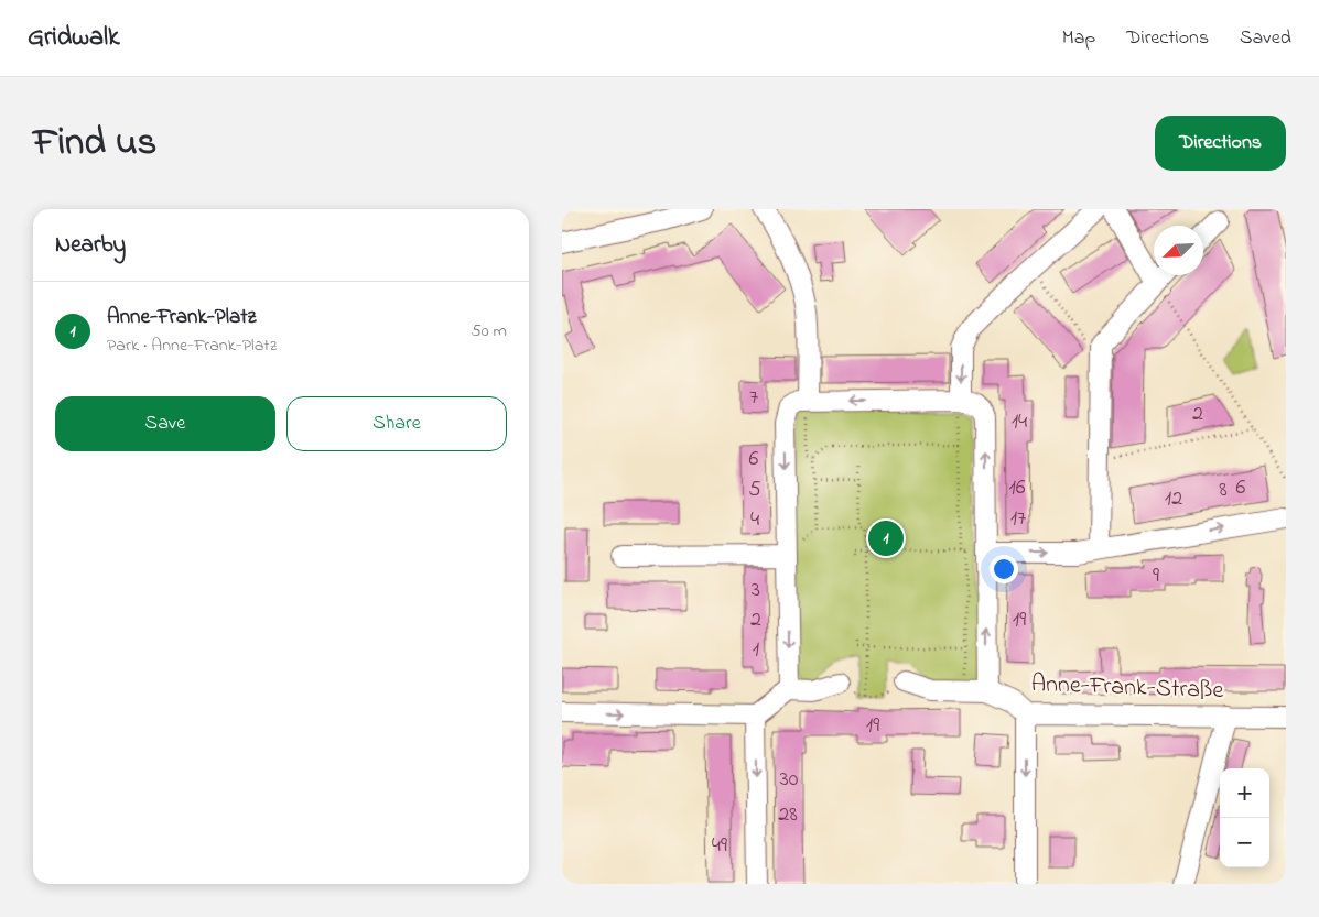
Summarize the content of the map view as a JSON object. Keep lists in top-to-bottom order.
{
  "streets": {
    "street": ["Anne-Frank-Straße"]
  },
  "house_numbers": [
    "7",
    "2",
    "14",
    "6",
    "16",
    "6",
    "5",
    "8",
    "12",
    "17",
    "4",
    "9",
    "3",
    "2",
    "19",
    "1",
    "19",
    "30",
    "28",
    "49"
  ],
  "north": "bottom left",
  "page": {
    "header": "Gridwalk",
    "nav": ["Map", "Directions", "Saved"],
    "title": "Find us",
    "buttons": [
      "Directions",
      ["Save", "Share"]
    ],
    "heading": "Nearby",
    "list": [
      {
        "mark": "1",
        "name": "Anne-Frank-Platz",
        "note": "Park · Anne-Frank-Platz",
        "value": "50 m"
      }
    ],
    "pins": "1",
    "map_buttons": ["+", "−"]
  }
}
